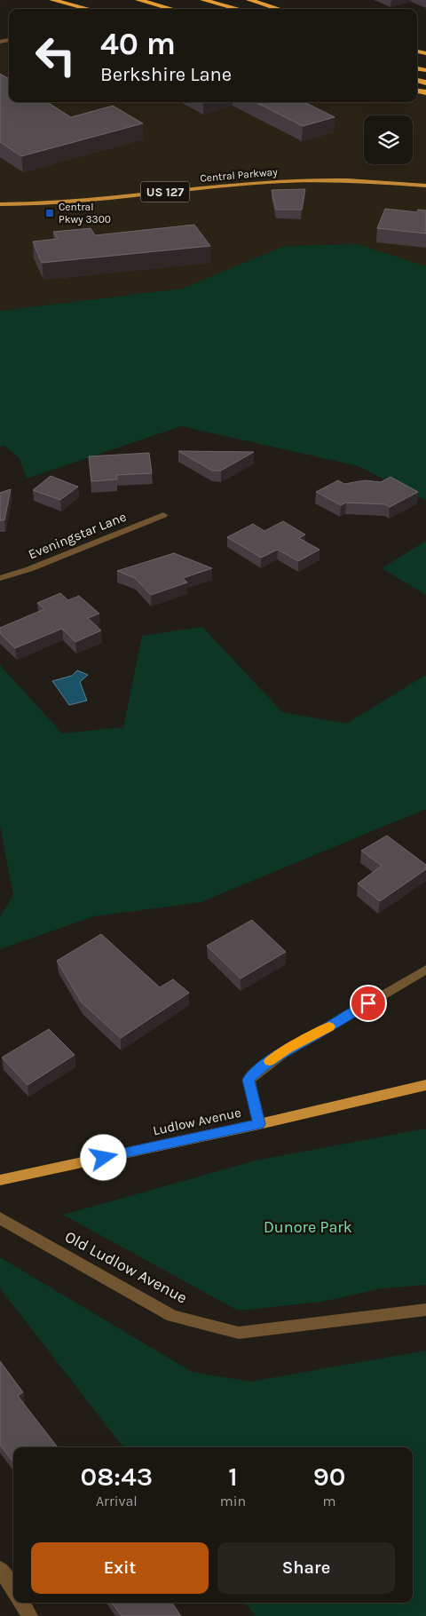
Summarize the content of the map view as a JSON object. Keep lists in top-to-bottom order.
{
  "streets": {
    "main road": ["Central Parkway", "US 127", "Ludlow Avenue"],
    "street": ["Eveningstar Lane", "Old Ludlow Avenue"]
  },
  "parks": ["Dunore Park"],
  "places": {
    "transit": ["Central Pkwy 3300"]
  },
  "page": {
    "turn": ["40 m", "Berkshire Lane"],
    "eta": [
      "08:43",
      "Arrival",
      "1",
      "min",
      "90",
      "m"
    ],
    "buttons": ["Exit", "Share"]
  }
}
